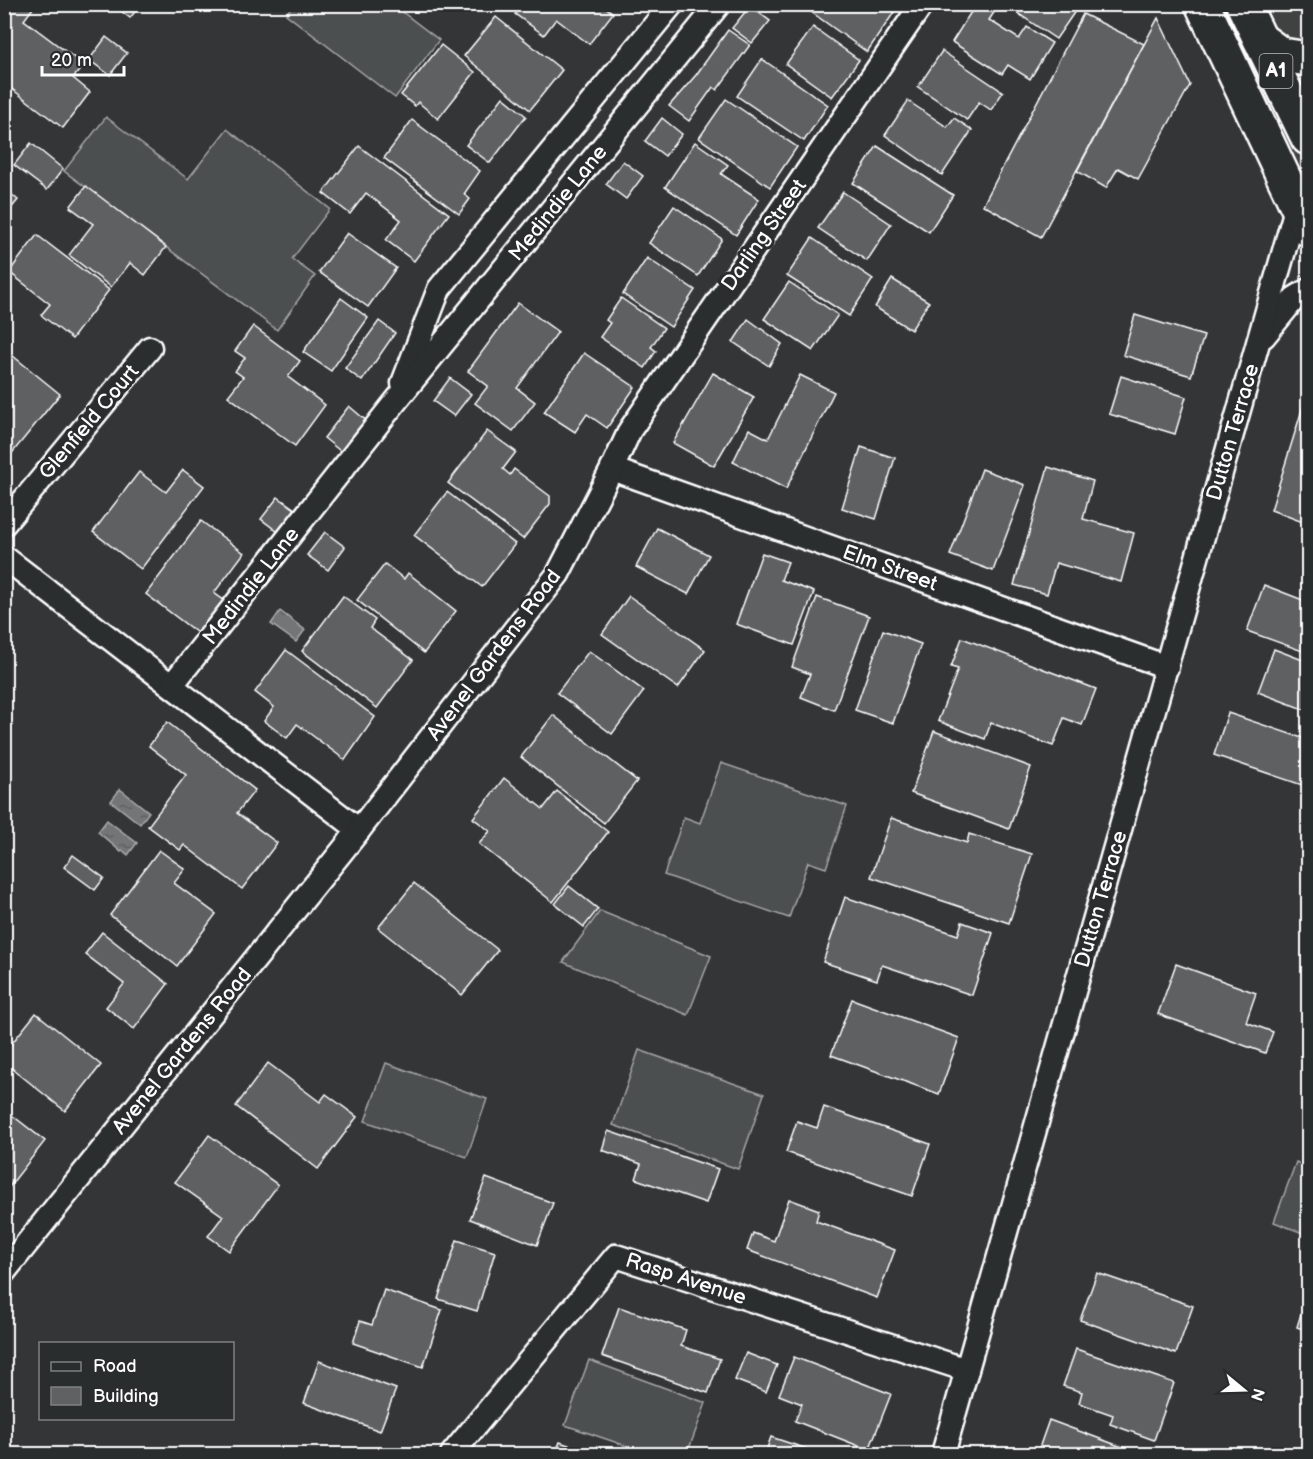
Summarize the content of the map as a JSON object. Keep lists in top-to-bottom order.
{
  "streets": {
    "highway": ["A1"],
    "street": [
      "Medindie Lane",
      "Darling Street",
      "Glenfield Court",
      "Dutton Terrace",
      "Elm Street",
      "Avenel Gardens Road",
      "Rasp Avenue"
    ]
  },
  "crossings": [
    ["A1", "Dutton Terrace"],
    ["Darling Street", "Elm Street"],
    ["Darling Street", "Avenel Gardens Road"],
    ["Dutton Terrace", "Elm Street"],
    ["Dutton Terrace", "Rasp Avenue"],
    ["Elm Street", "Avenel Gardens Road"]
  ],
  "legend": ["Road", "Building"],
  "scale_bar": "20 m",
  "north": "right"
}
